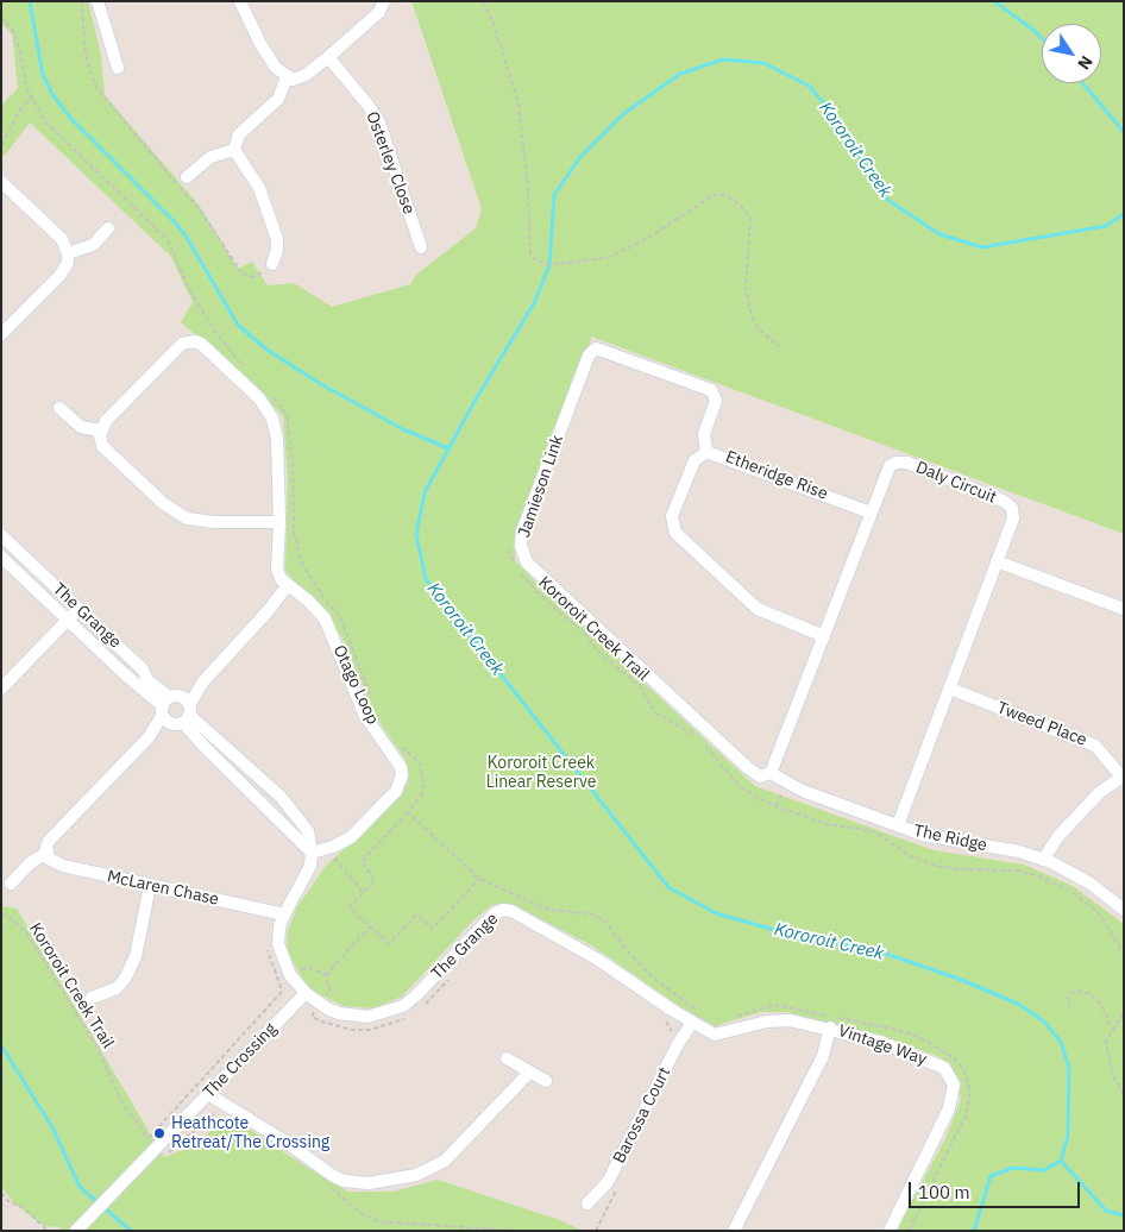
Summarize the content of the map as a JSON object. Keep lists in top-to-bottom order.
{
  "streets": {
    "street": [
      "Osterley Close",
      "Etheridge Rise",
      "Daly Circuit",
      "Jamieson Link",
      "The Grange",
      "Otago Loop",
      "Tweed Place",
      "The Ridge",
      "McLaren Chase",
      "Vintage Way",
      "The Crossing",
      "Barossa Court"
    ],
    "path": ["Kororoit Creek Trail"]
  },
  "crossings": [
    ["Etheridge Rise", "Daly Circuit"],
    ["Etheridge Rise", "Jamieson Link"],
    ["Daly Circuit", "Jamieson Link"],
    ["Daly Circuit", "Tweed Place"],
    ["Daly Circuit", "The Ridge"],
    ["Jamieson Link", "The Ridge"],
    ["The Grange", "Otago Loop"],
    ["The Grange", "McLaren Chase"],
    ["The Grange", "Vintage Way"],
    ["The Grange", "The Crossing"],
    ["The Grange", "Barossa Court"]
  ],
  "water": ["Kororoit Creek"],
  "parks": ["Kororoit Creek Linear Reserve"],
  "places": ["Heathcote Retreat/The Crossing"],
  "scale_bar": "100 m",
  "north": "bottom right"
}
